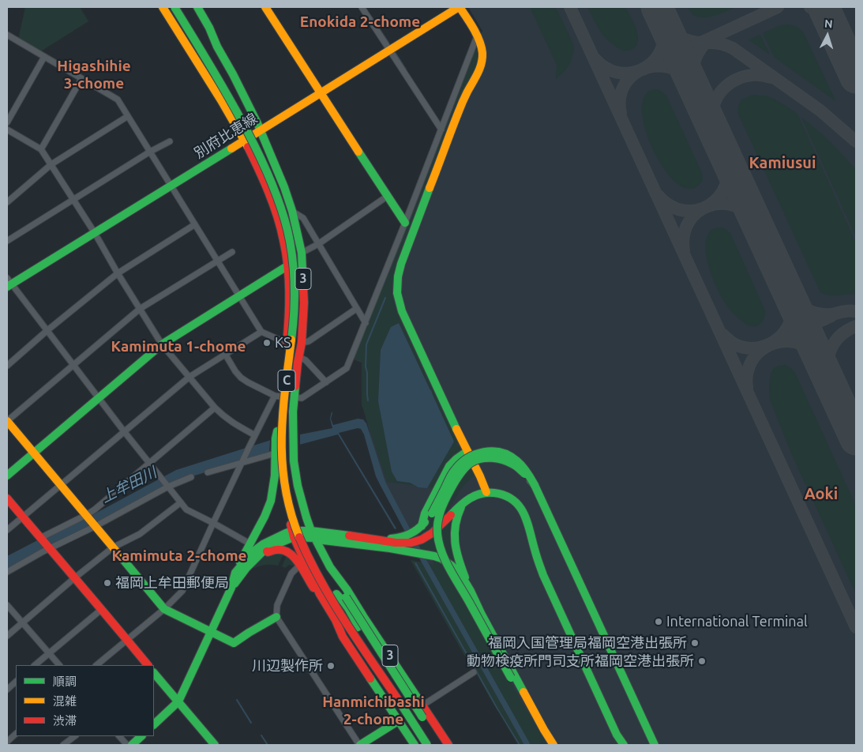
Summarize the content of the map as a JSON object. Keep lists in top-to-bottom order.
{
  "streets": {
    "main road": ["別府比恵線", "3", "C"]
  },
  "crossings": [
    ["別府比恵線", "3"]
  ],
  "districts": [
    "Enokida 2-chome",
    "Higashihie 3-chome",
    "Kamiusui",
    "Kamimuta 1-chome",
    "Aoki",
    "Kamimuta 2-chome",
    "Hanmichibashi 2-chome"
  ],
  "water": ["上牟田川"],
  "places": [
    "KS",
    "福岡上牟田郵便局",
    "International Terminal",
    "福岡入国管理局福岡空港出張所",
    "動物検疫所門司支所福岡空港出張所",
    "川辺製作所"
  ],
  "legend": ["順調", "混雑", "渋滞"],
  "north": "top"
}
